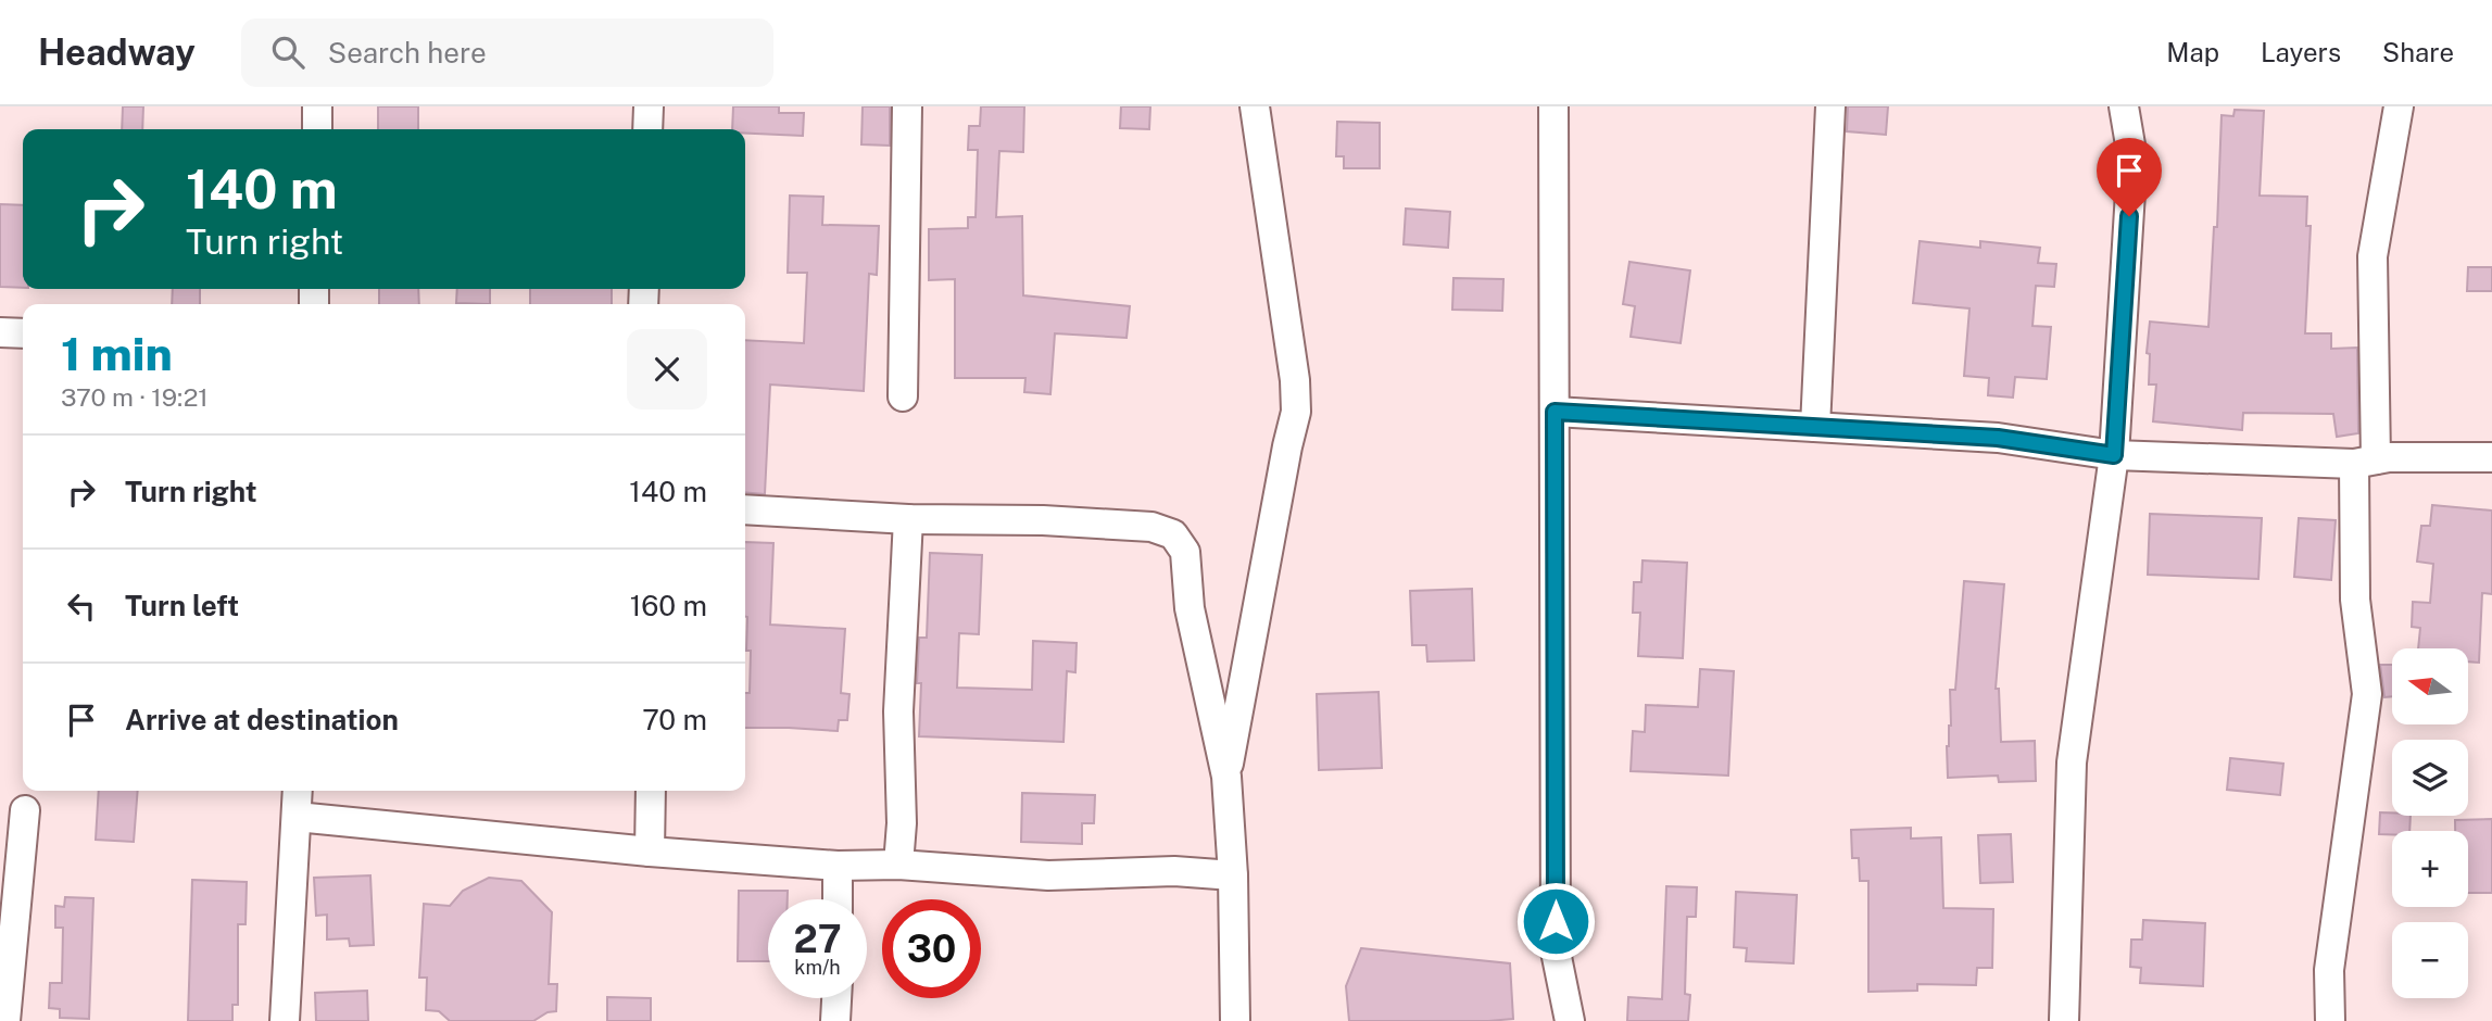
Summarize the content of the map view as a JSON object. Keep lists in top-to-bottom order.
{
  "north": "left",
  "page": {
    "header": "Headway",
    "search": "Search here",
    "nav": ["Map", "Layers", "Share"],
    "turn": ["140 m", "Turn right"],
    "heading": ["1 min", "370 m · 19:21"],
    "list": [
      {
        "name": "Turn right",
        "value": "140 m"
      },
      {
        "name": "Turn left",
        "value": "160 m"
      },
      {
        "name": "Arrive at destination",
        "value": "70 m"
      }
    ],
    "map_buttons": ["+", "−"],
    "speed": "27 km/h",
    "limit": "30"
  }
}
